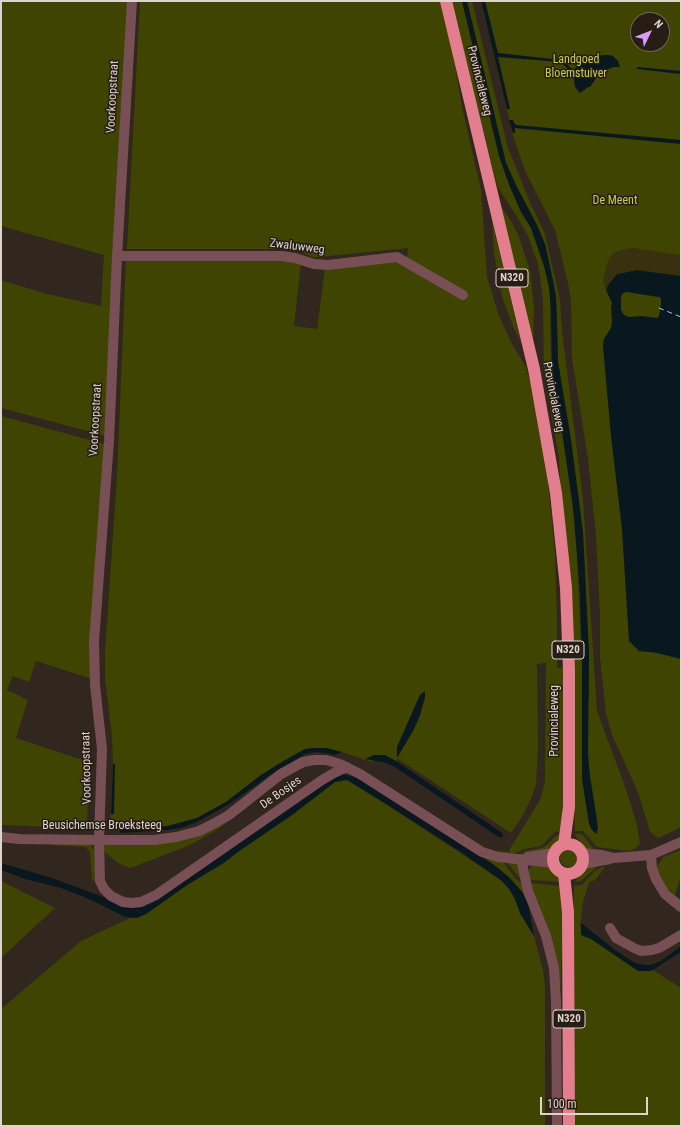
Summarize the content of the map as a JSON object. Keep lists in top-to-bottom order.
{
  "streets": {
    "highway": ["Provincialeweg", "N320"],
    "street": [
      "Voorkoopstraat",
      "Zwaluwweg",
      "De Bosjes",
      "Beusichemse Broeksteeg"
    ]
  },
  "crossings": [
    ["Provincialeweg", "N320"],
    ["Voorkoopstraat", "Zwaluwweg"],
    ["Voorkoopstraat", "De Bosjes"],
    ["Voorkoopstraat", "Beusichemse Broeksteeg"],
    ["De Bosjes", "Beusichemse Broeksteeg"]
  ],
  "parks": ["Landgoed Bloemstuiver", "De Meent"],
  "scale_bar": "100 m",
  "north": "top right"
}
